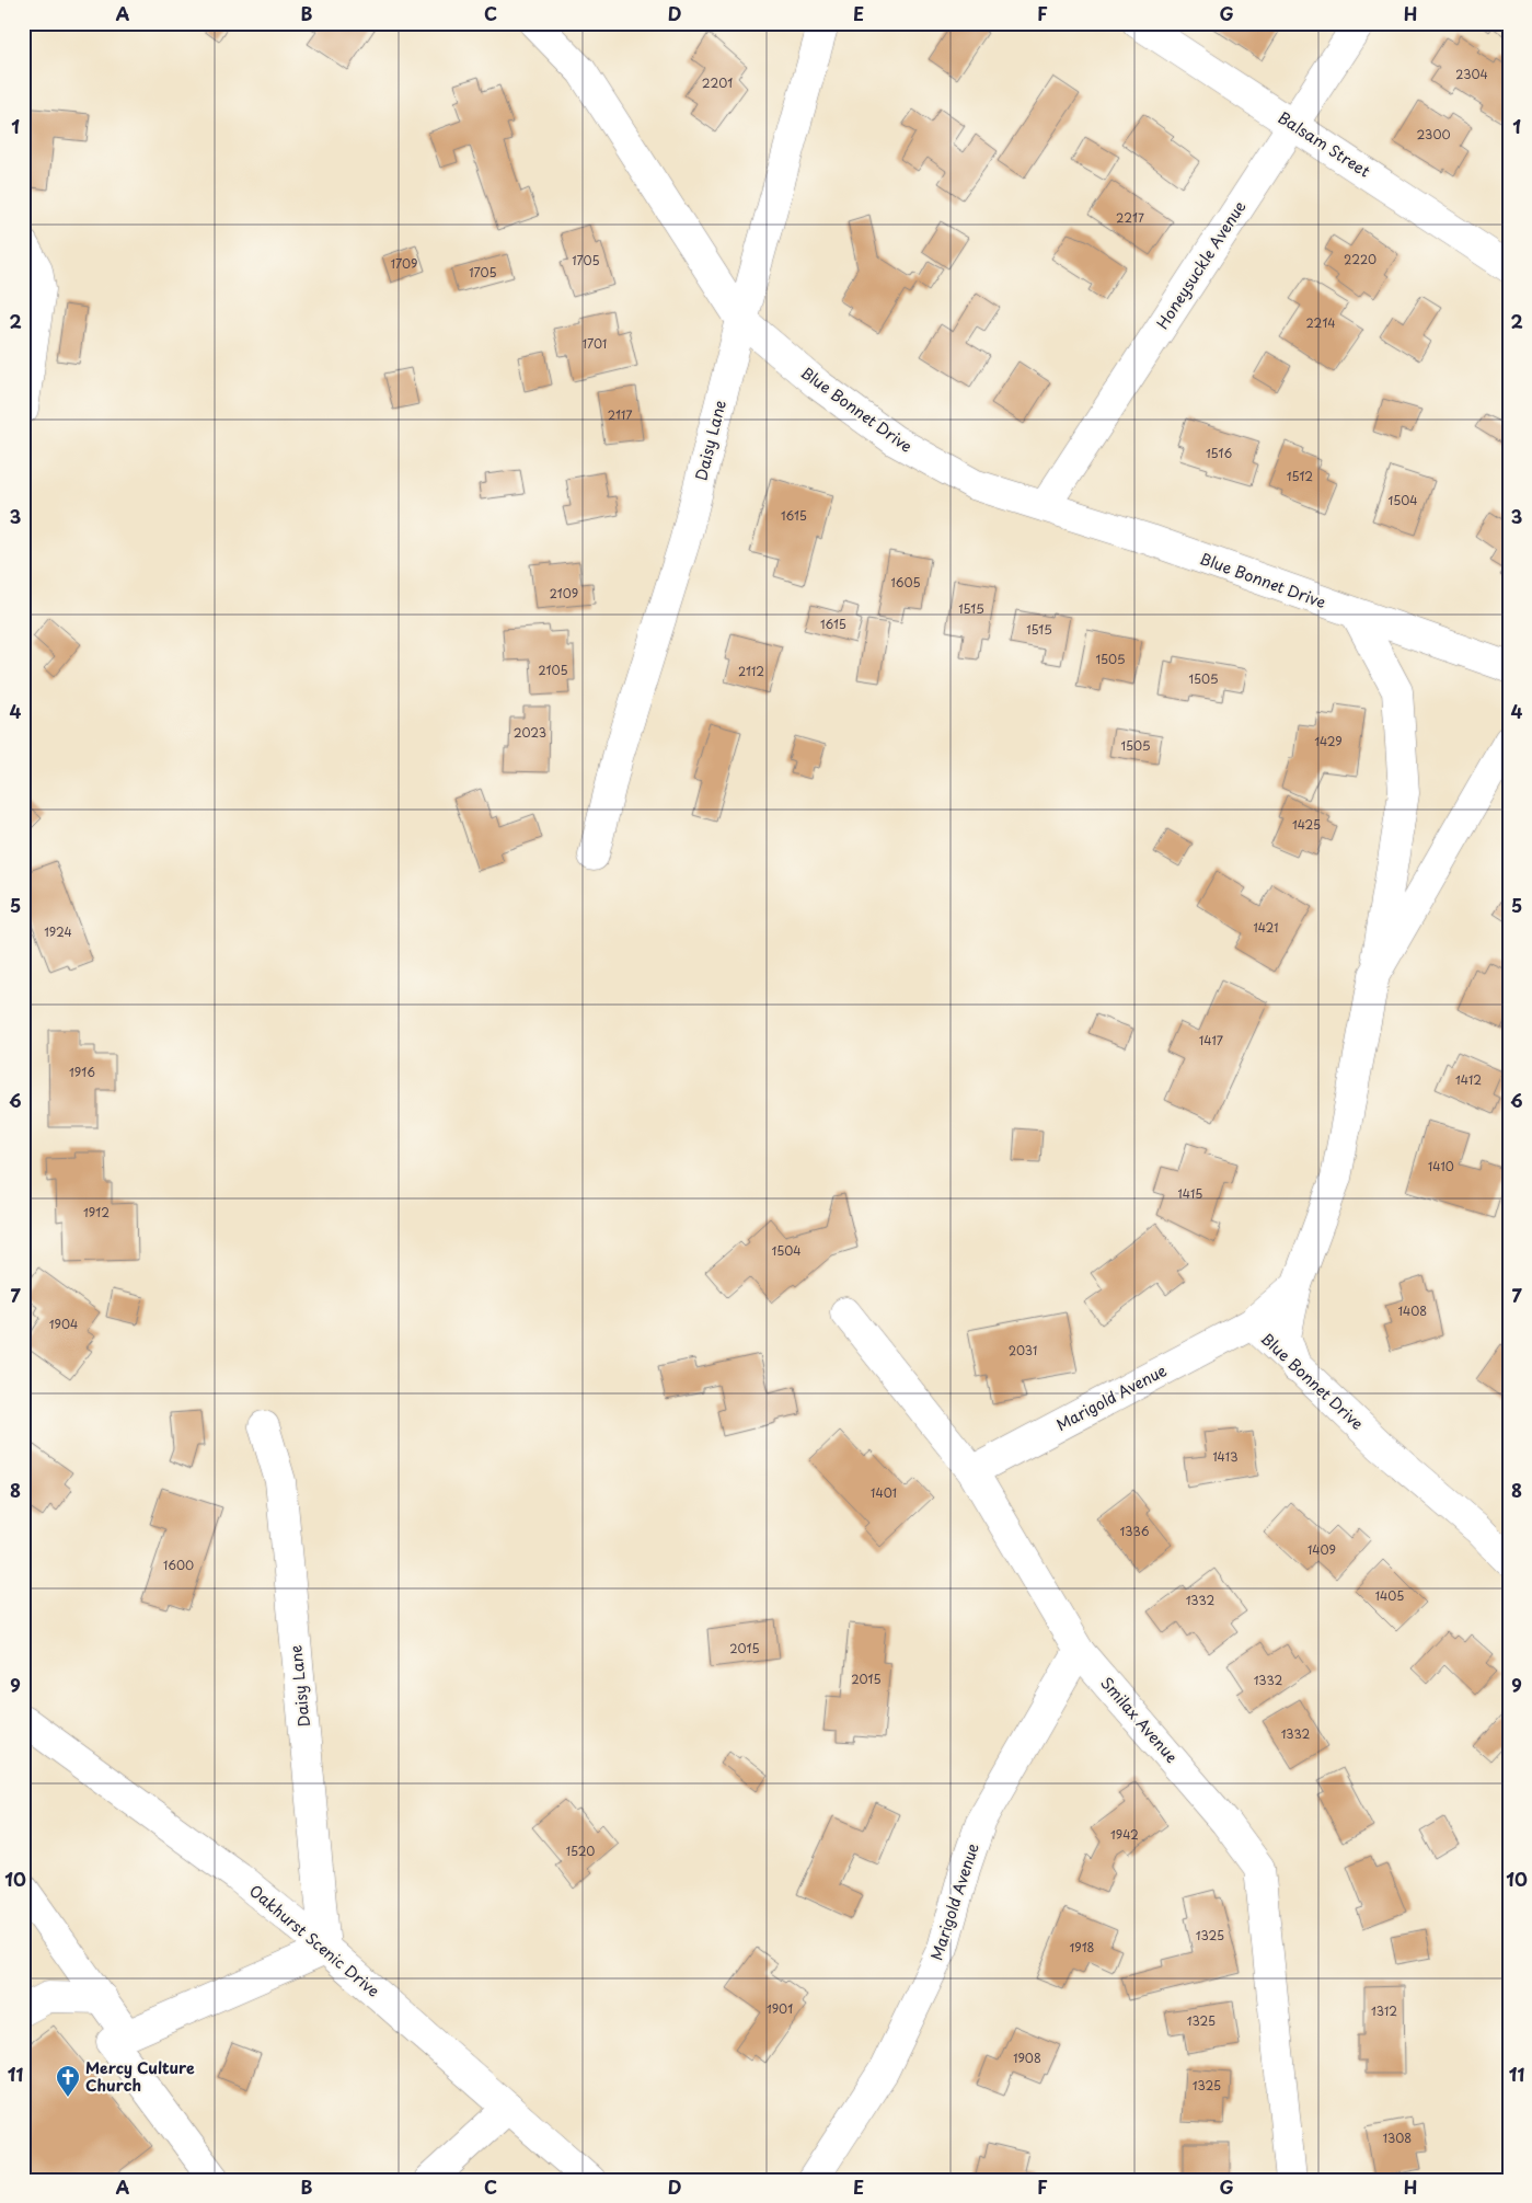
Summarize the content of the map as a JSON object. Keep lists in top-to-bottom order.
{
  "streets": {
    "street": [
      "Balsam Street",
      "Honeysuckle Avenue",
      "Blue Bonnet Drive",
      "Daisy Lane",
      "Marigold Avenue",
      "Smilax Avenue",
      "Oakhurst Scenic Drive"
    ]
  },
  "crossings": [
    ["Balsam Street", "Honeysuckle Avenue"],
    ["Honeysuckle Avenue", "Blue Bonnet Drive"],
    ["Blue Bonnet Drive", "Daisy Lane"],
    ["Blue Bonnet Drive", "Marigold Avenue"],
    ["Daisy Lane", "Oakhurst Scenic Drive"],
    ["Marigold Avenue", "Smilax Avenue"]
  ],
  "places": {
    "church": ["Mercy Culture Church"]
  },
  "house_numbers": [
    "2304",
    "2201",
    "2300",
    "2217",
    "2220",
    "1705",
    "1709",
    "1705",
    "2214",
    "1701",
    "2117",
    "1516",
    "1512",
    "1504",
    "1615",
    "1605",
    "2109",
    "1515",
    "1615",
    "1515",
    "1505",
    "2105",
    "2112",
    "1505",
    "2023",
    "1429",
    "1505",
    "1425",
    "1421",
    "1924",
    "1417",
    "1916",
    "1412",
    "1410",
    "1415",
    "1912",
    "1504",
    "1408",
    "1904",
    "2031",
    "1413",
    "1401",
    "1336",
    "1409",
    "1600",
    "1405",
    "1332",
    "2015",
    "2015",
    "1332",
    "1332",
    "1942",
    "1520",
    "1325",
    "1918",
    "1901",
    "1312",
    "1325",
    "1908",
    "1325",
    "1308"
  ],
  "grid": {
    "columns": [
      "A",
      "B",
      "C",
      "D",
      "E",
      "F",
      "G",
      "H"
    ],
    "rows": [
      "1",
      "2",
      "3",
      "4",
      "5",
      "6",
      "7",
      "8",
      "9",
      "10",
      "11"
    ]
  }
}
